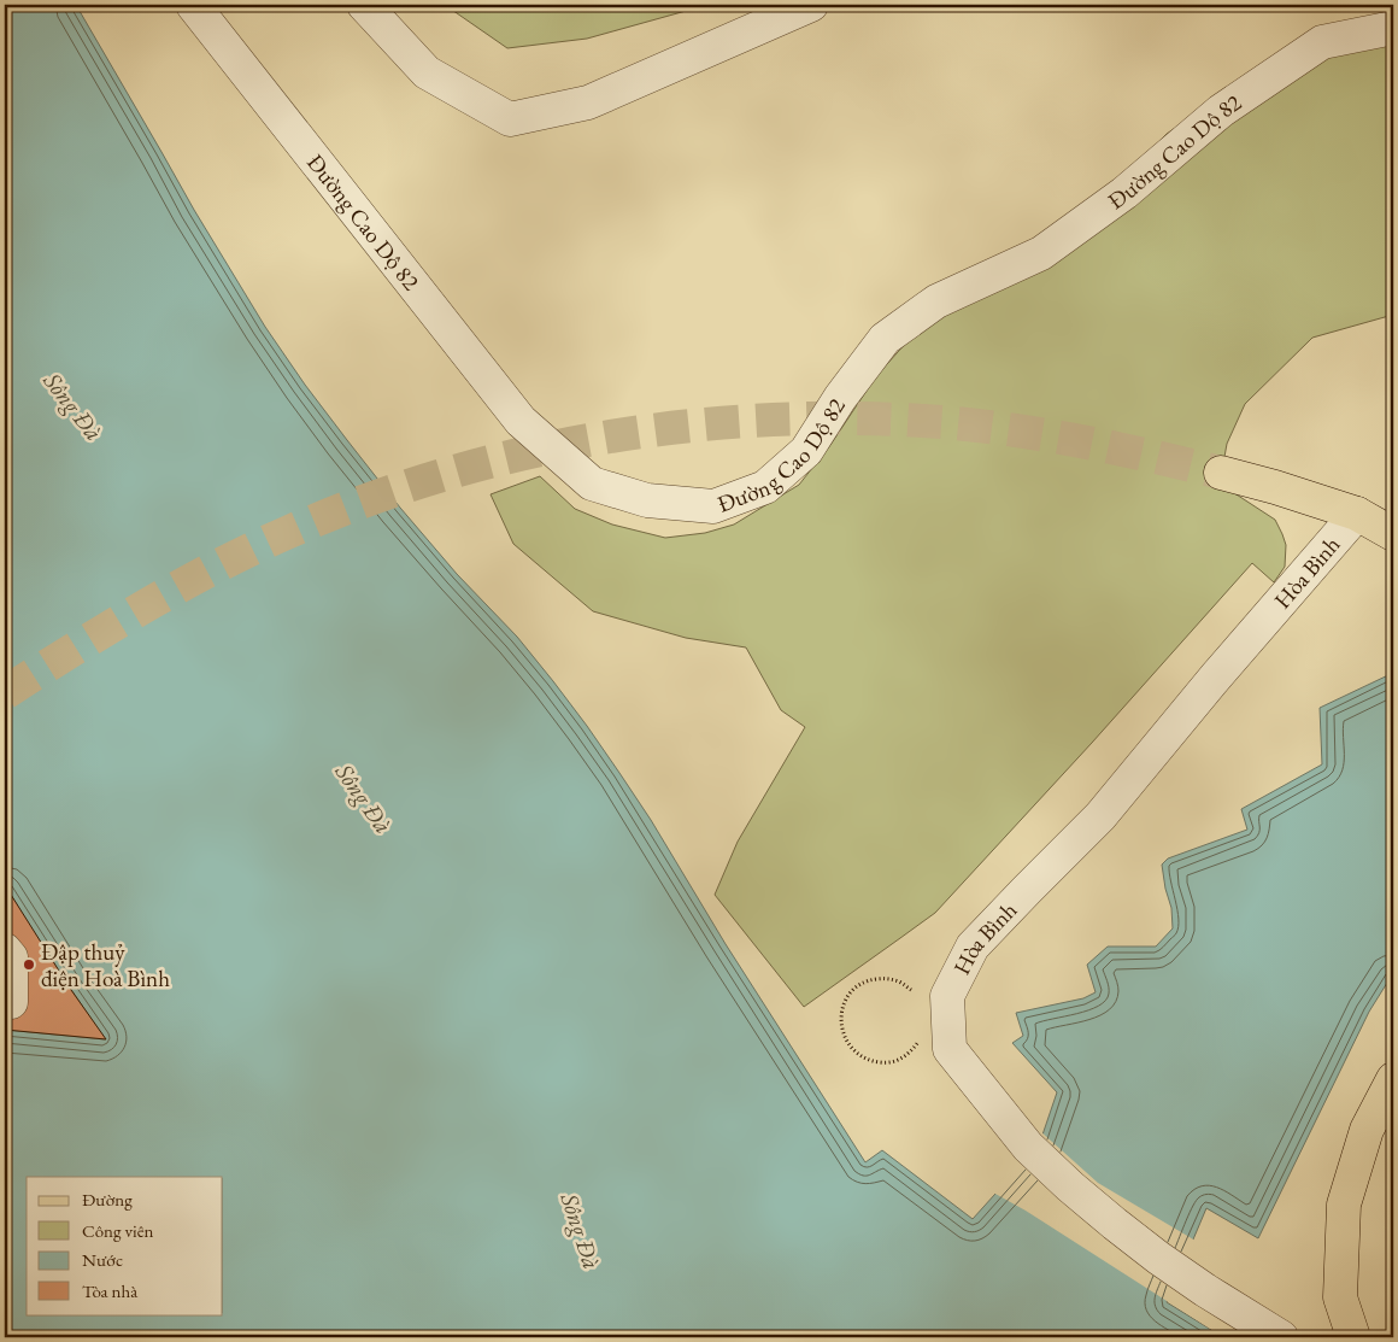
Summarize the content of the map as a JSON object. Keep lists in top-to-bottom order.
{
  "streets": {
    "street": ["Đường Cao Dộ 82", "Hòa Bình"]
  },
  "water": ["Sông Đà"],
  "places": ["Đập thuỷ điện Hoà Bình"],
  "legend": [
    "Đường",
    "Công viên",
    "Nước",
    "Tòa nhà"
  ]
}
